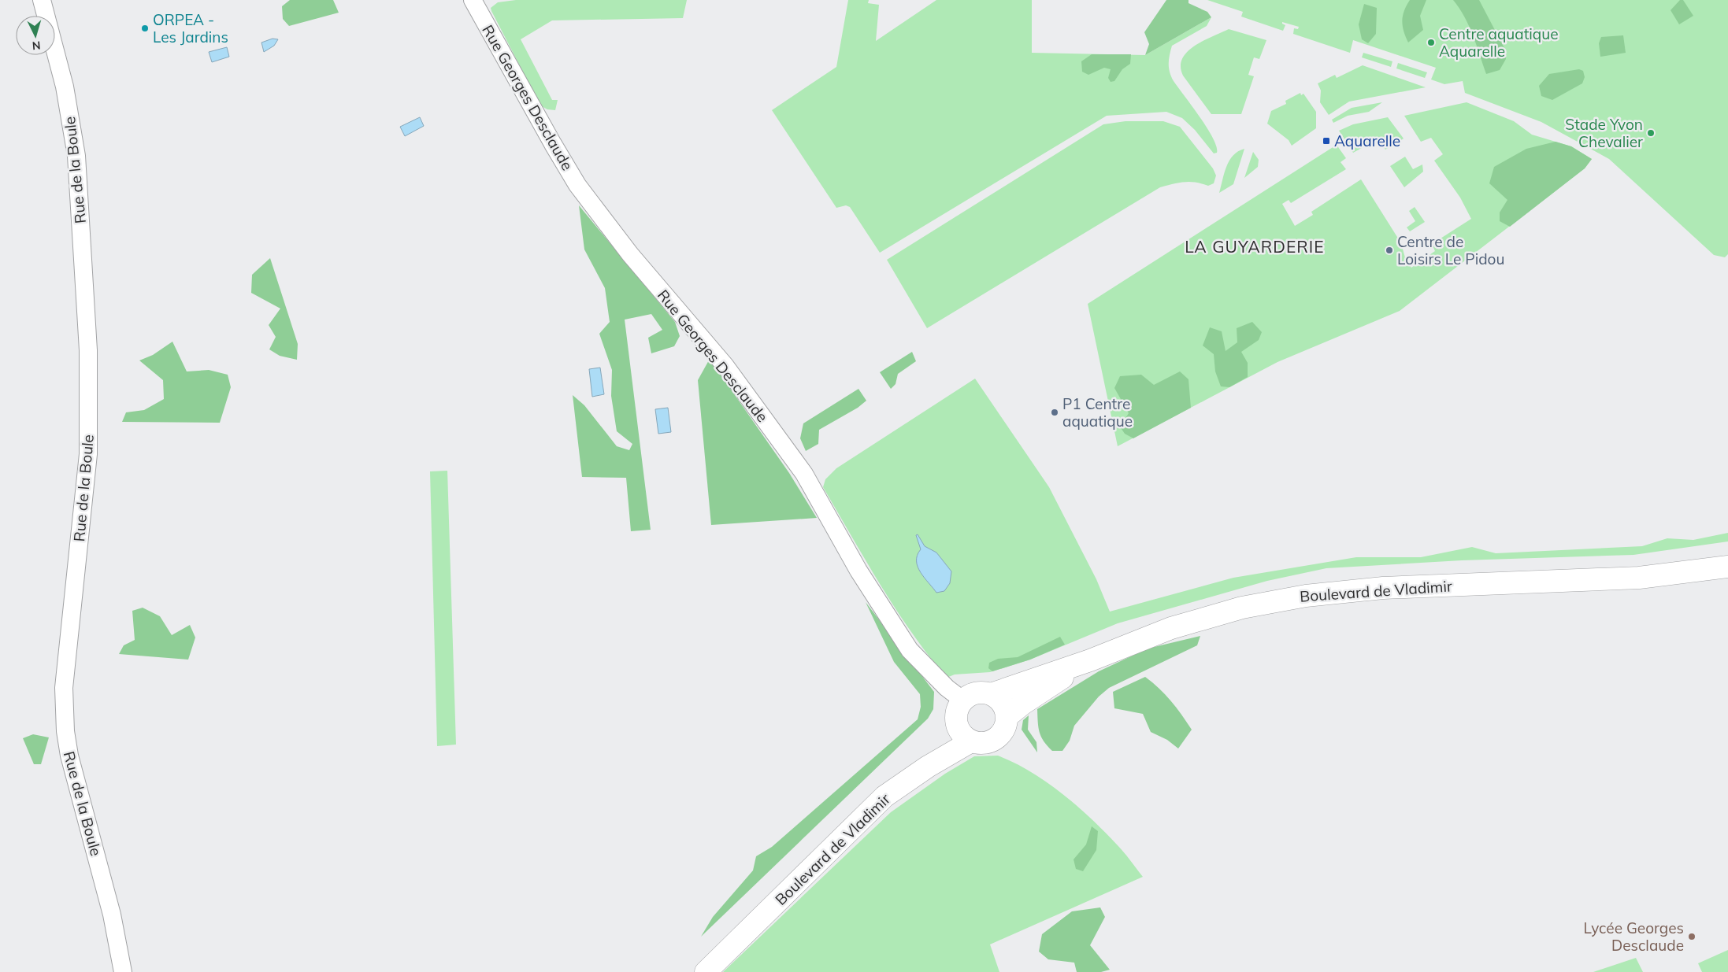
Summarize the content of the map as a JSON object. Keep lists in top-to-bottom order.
{
  "streets": {
    "main road": ["Boulevard de Vladimir"],
    "street": ["Rue Georges Desclaude", "Rue de la Boule"]
  },
  "crossings": [
    ["Rue Georges Desclaude", "Boulevard de Vladimir"]
  ],
  "districts": ["LA GUYARDERIE"],
  "places": {
    "other": [
      "ORPEA - Les Jardins",
      "Centre aquatique Aquarelle",
      "Stade Yvon Chevalier",
      "Centre de Loisirs Le Pidou",
      "P1 Centre aquatique",
      "Lycée Georges Desclaude"
    ],
    "transit": ["Aquarelle"]
  },
  "north": "bottom"
}
